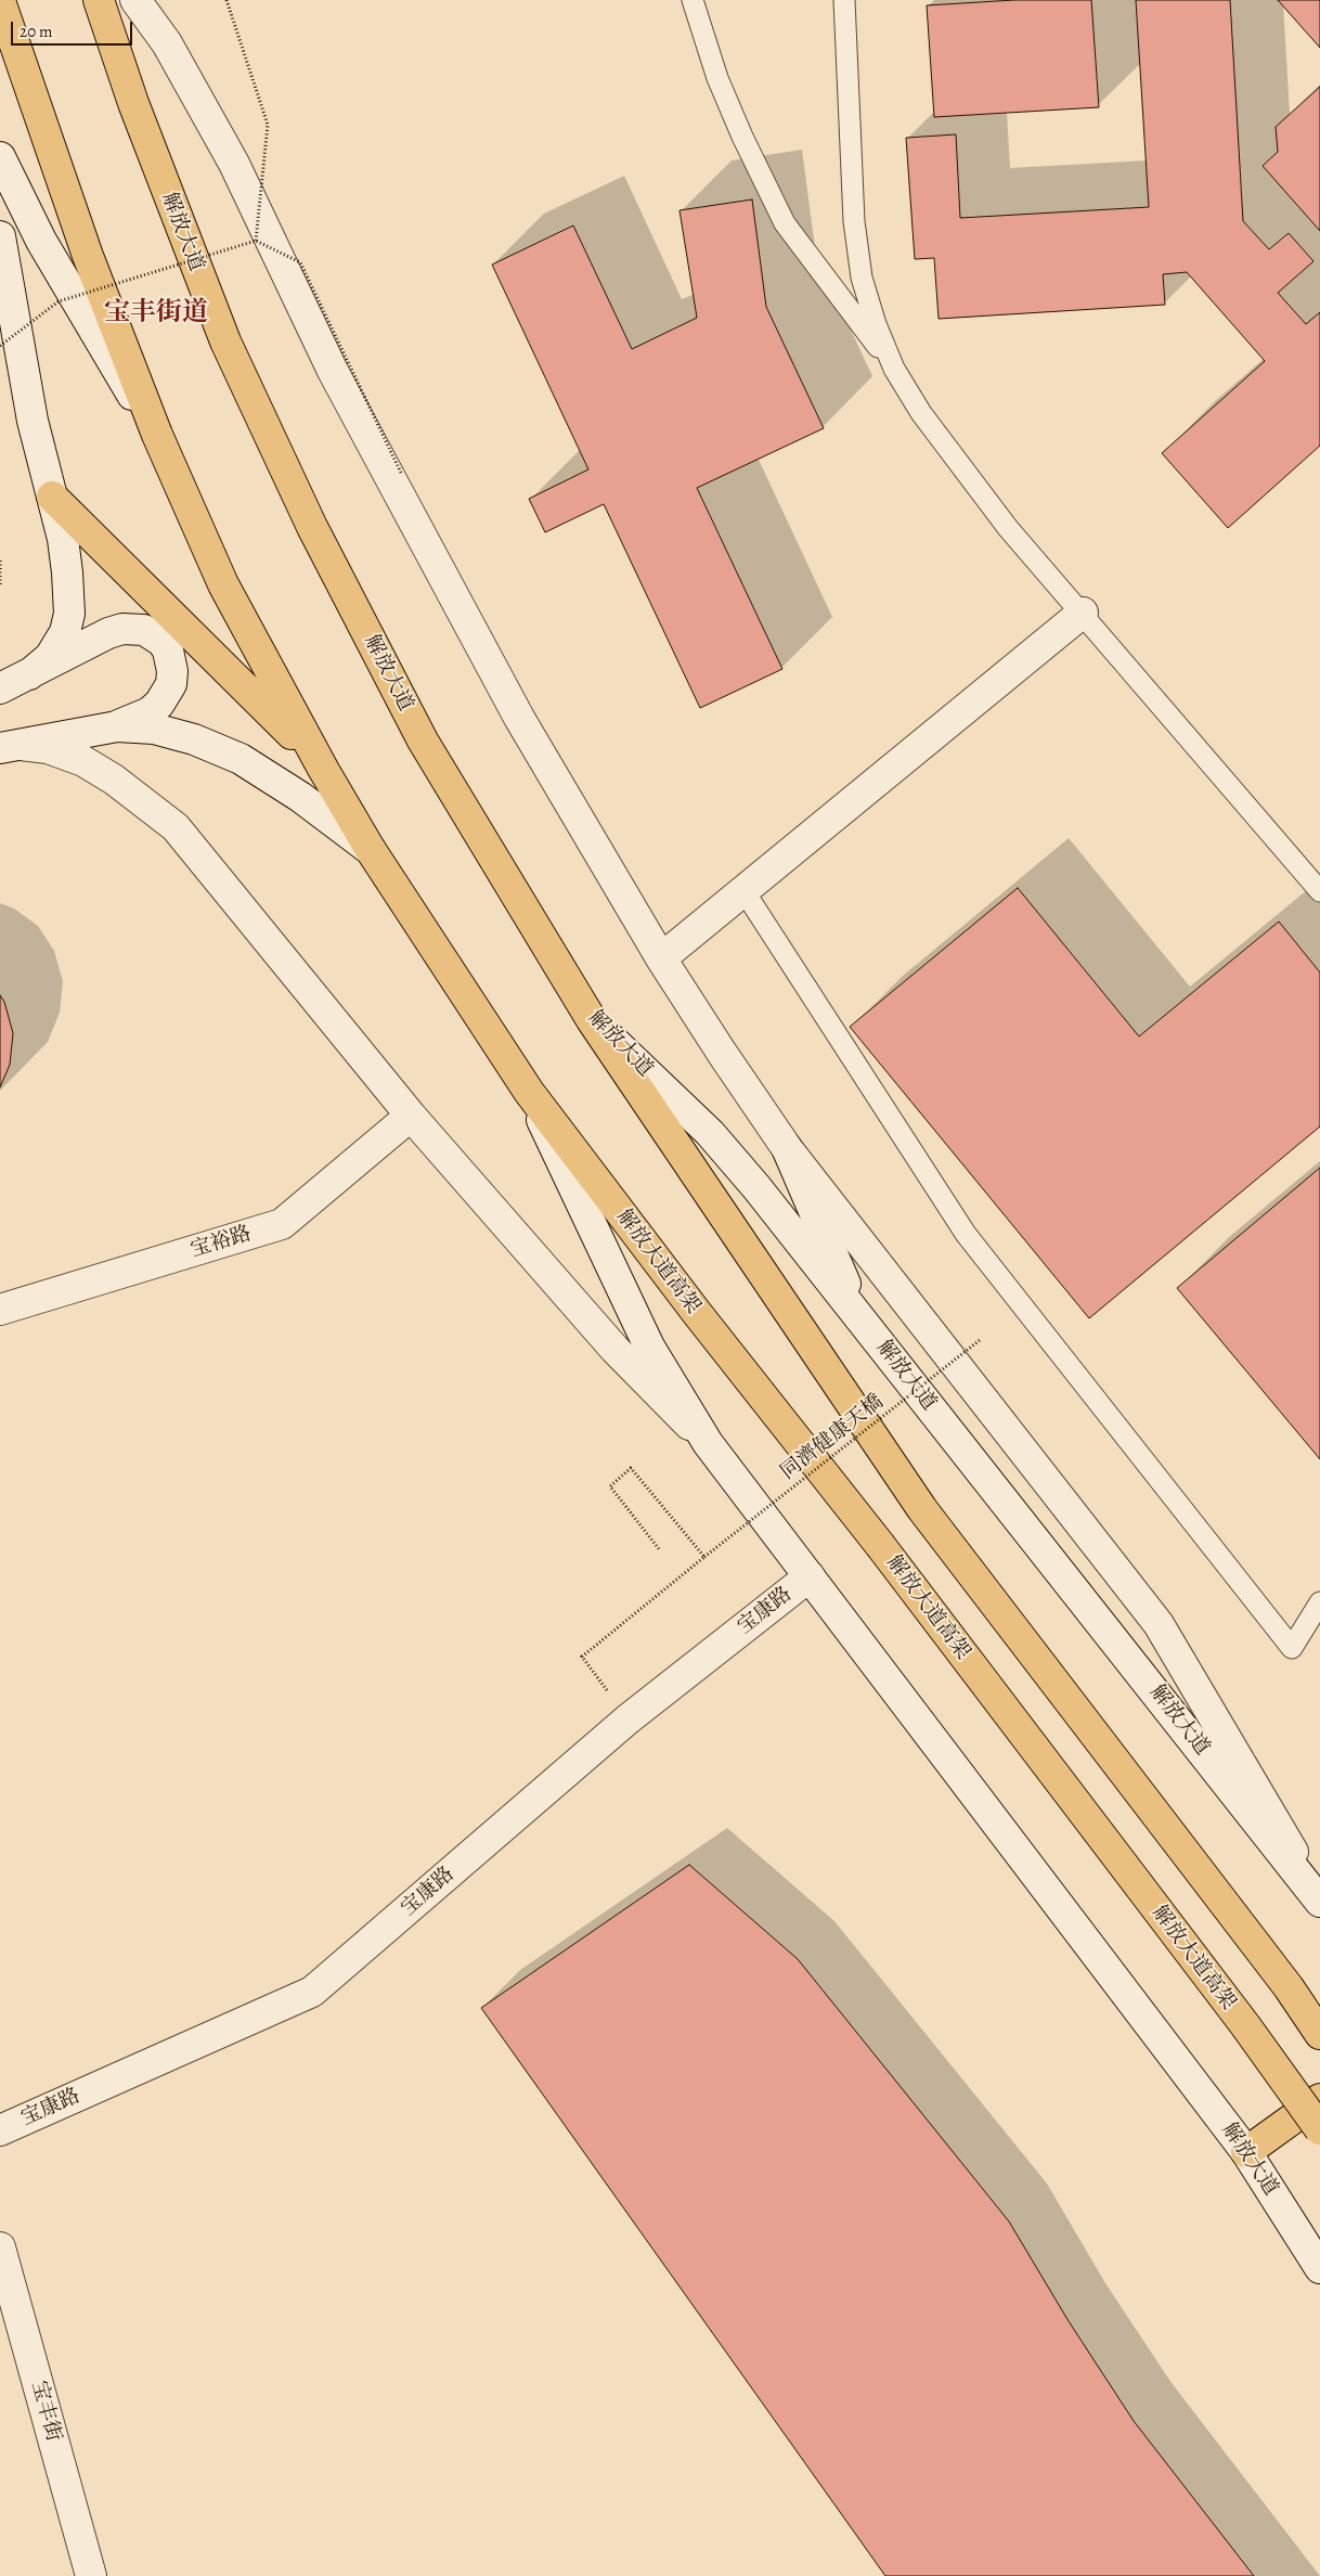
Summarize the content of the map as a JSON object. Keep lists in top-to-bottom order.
{
  "streets": {
    "main road": ["解放大道", "解放大道高架"],
    "street": ["宝裕路", "宝康路", "宝丰街"],
    "path": ["同濟健康天橋"]
  },
  "crossings": [
    ["解放大道", "解放大道高架"],
    ["解放大道", "宝康路"]
  ],
  "districts": ["宝丰街道"],
  "scale_bar": "20 m"
}
